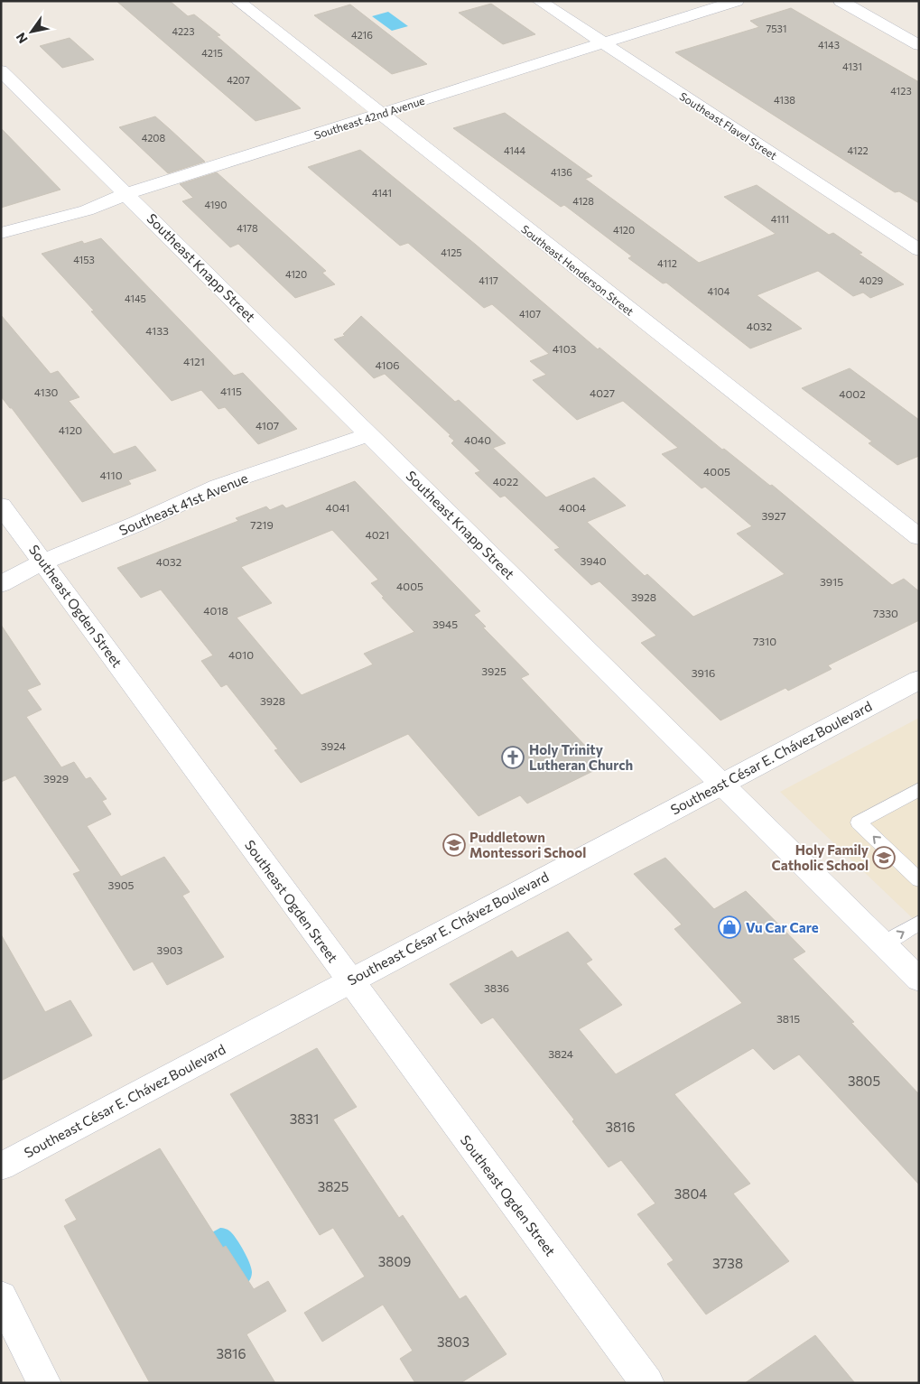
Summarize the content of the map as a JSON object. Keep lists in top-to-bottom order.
{
  "streets": {
    "street": [
      "Southeast 42nd Avenue",
      "Southeast Flavel Street",
      "Southeast Knapp Street",
      "Southeast Henderson Street",
      "Southeast 41st Avenue",
      "Southeast Ogden Street",
      "Southeast César E. Chávez Boulevard"
    ]
  },
  "crossings": [
    ["Southeast 42nd Avenue", "Southeast Flavel Street"],
    ["Southeast 42nd Avenue", "Southeast Knapp Street"],
    ["Southeast 42nd Avenue", "Southeast Henderson Street"],
    ["Southeast Knapp Street", "Southeast 41st Avenue"],
    ["Southeast Knapp Street", "Southeast César E. Chávez Boulevard"],
    ["Southeast 41st Avenue", "Southeast Ogden Street"],
    ["Southeast Ogden Street", "Southeast César E. Chávez Boulevard"]
  ],
  "places": {
    "church": ["Holy Trinity Lutheran Church"],
    "school or university": ["Puddletown Montessori School", "Holy Family Catholic School"],
    "shop": ["Vu Car Care"]
  },
  "house_numbers": [
    "7531",
    "4223",
    "4216",
    "4143",
    "4215",
    "4131",
    "4207",
    "4123",
    "4138",
    "4208",
    "4144",
    "4122",
    "4136",
    "4141",
    "4128",
    "4190",
    "4111",
    "4178",
    "4120",
    "4125",
    "4153",
    "4112",
    "4120",
    "4117",
    "4029",
    "4104",
    "4145",
    "4107",
    "4032",
    "4133",
    "4103",
    "4121",
    "4106",
    "4115",
    "4130",
    "4027",
    "4002",
    "4107",
    "4120",
    "4040",
    "4005",
    "4110",
    "4022",
    "4041",
    "4004",
    "3927",
    "7219",
    "4021",
    "3940",
    "4032",
    "3915",
    "4005",
    "3928",
    "4018",
    "7330",
    "3945",
    "7310",
    "4010",
    "3925",
    "3916",
    "3928",
    "3924",
    "3929",
    "3905",
    "3903",
    "3836",
    "3815",
    "3824",
    "3805",
    "3831",
    "3816",
    "3825",
    "3804",
    "3809",
    "3738",
    "3803",
    "3816"
  ],
  "north": "bottom left"
}
